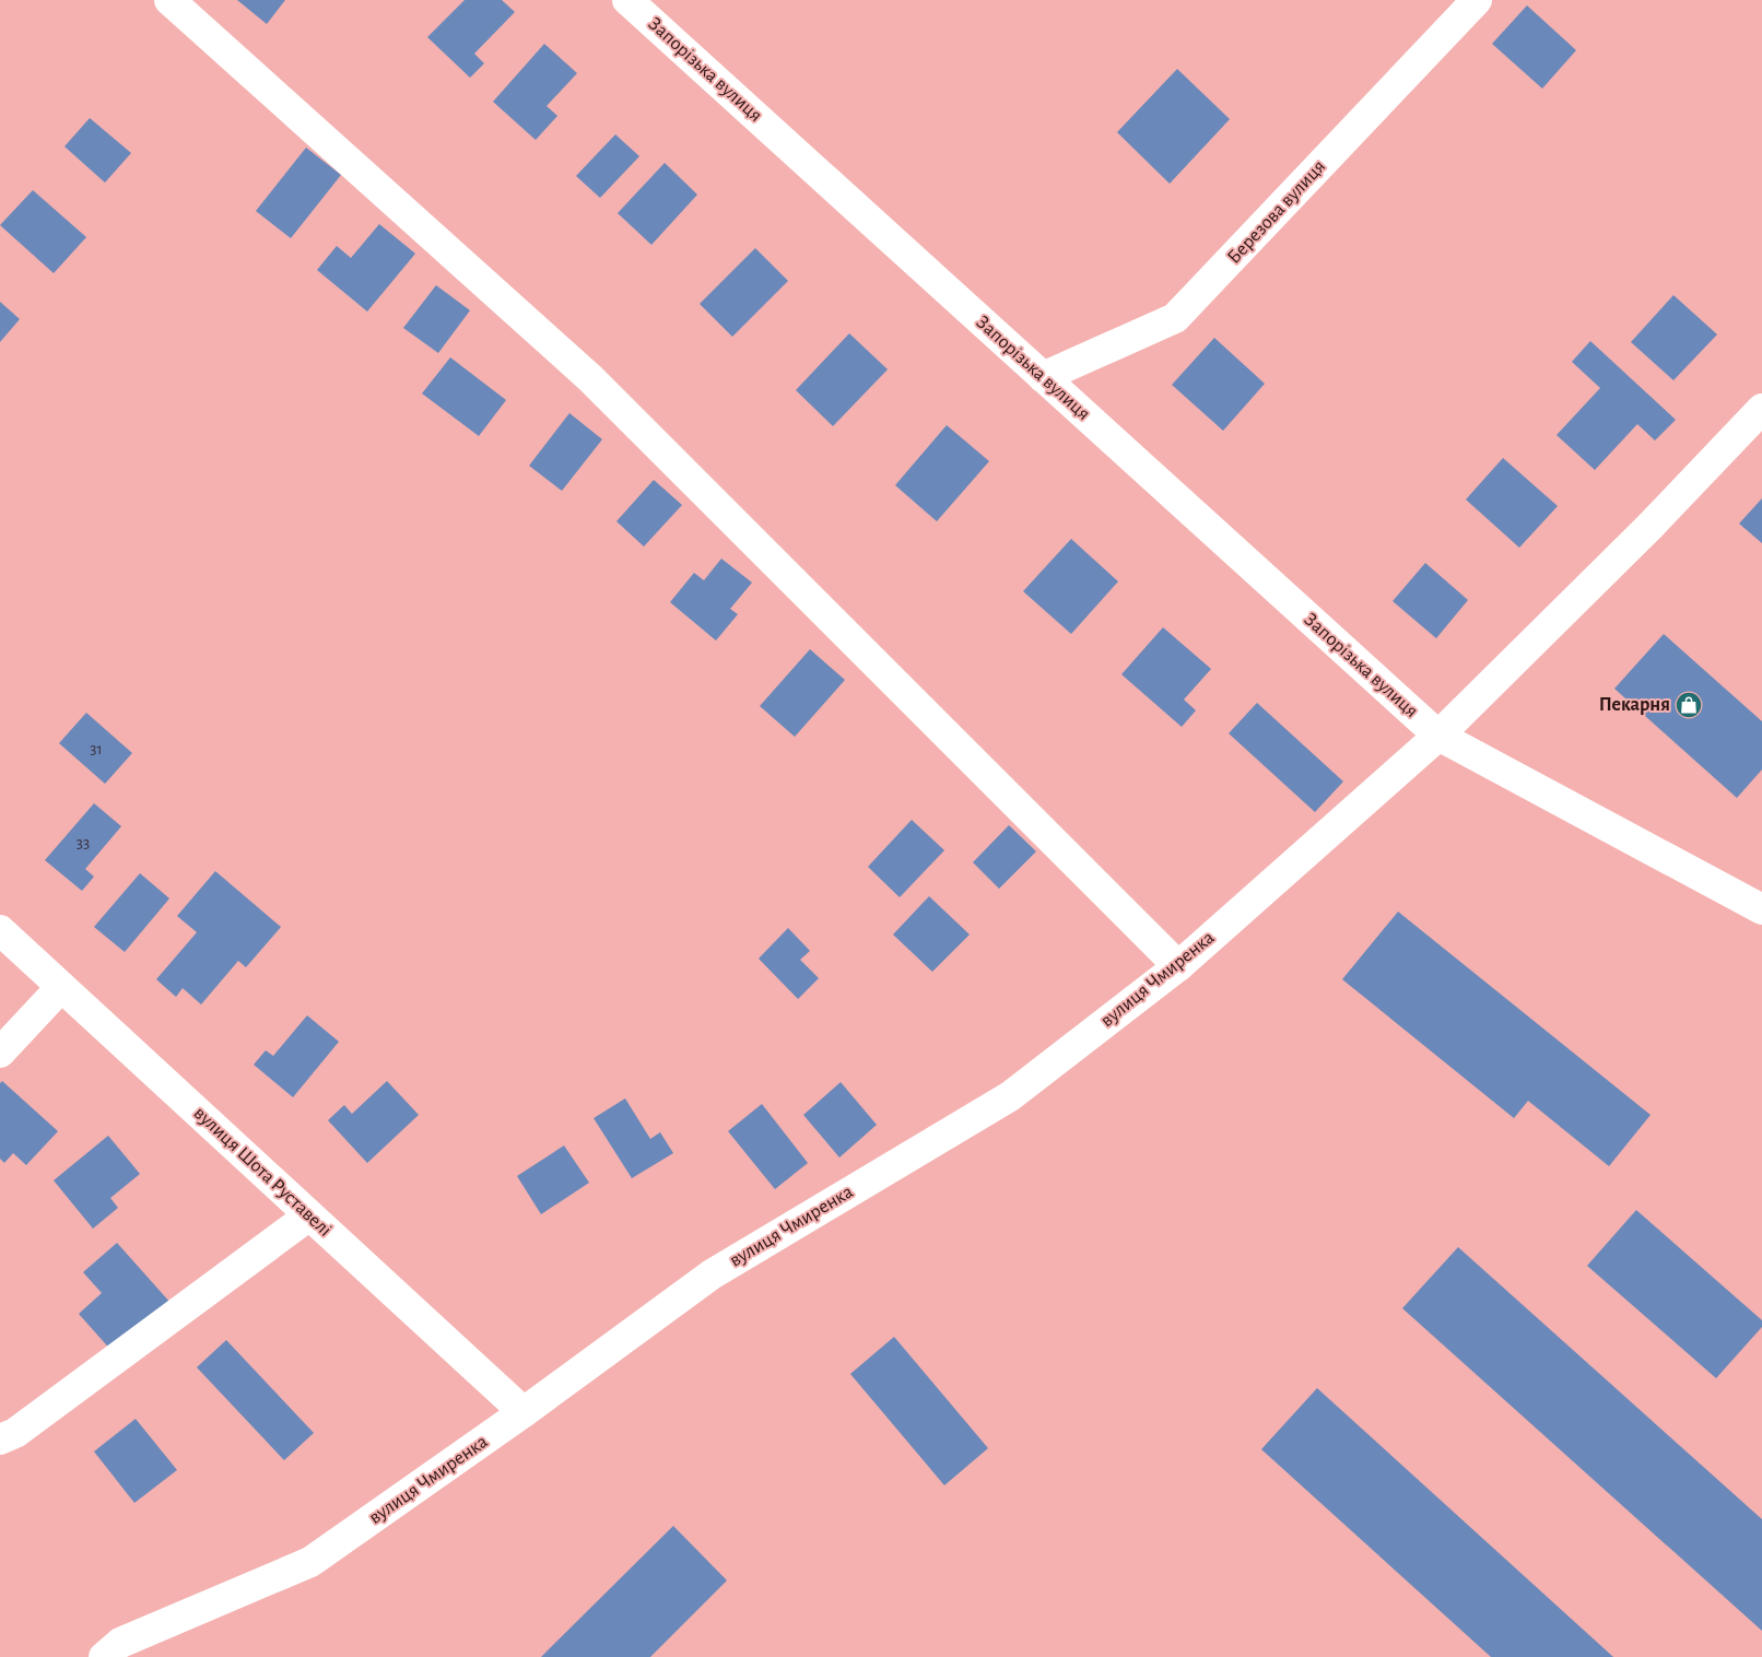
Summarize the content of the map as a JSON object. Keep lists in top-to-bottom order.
{
  "streets": {
    "street": [
      "Запорізька вулиця",
      "Березова вулиця",
      "вулиця Чмиренка",
      "вулиця Шота Руставелі"
    ]
  },
  "crossings": [
    ["Запорізька вулиця", "Березова вулиця"],
    ["Запорізька вулиця", "вулиця Чмиренка"],
    ["вулиця Чмиренка", "вулиця Шота Руставелі"]
  ],
  "places": {
    "shop": ["Пекарня"]
  },
  "house_numbers": ["31", "33"]
}
